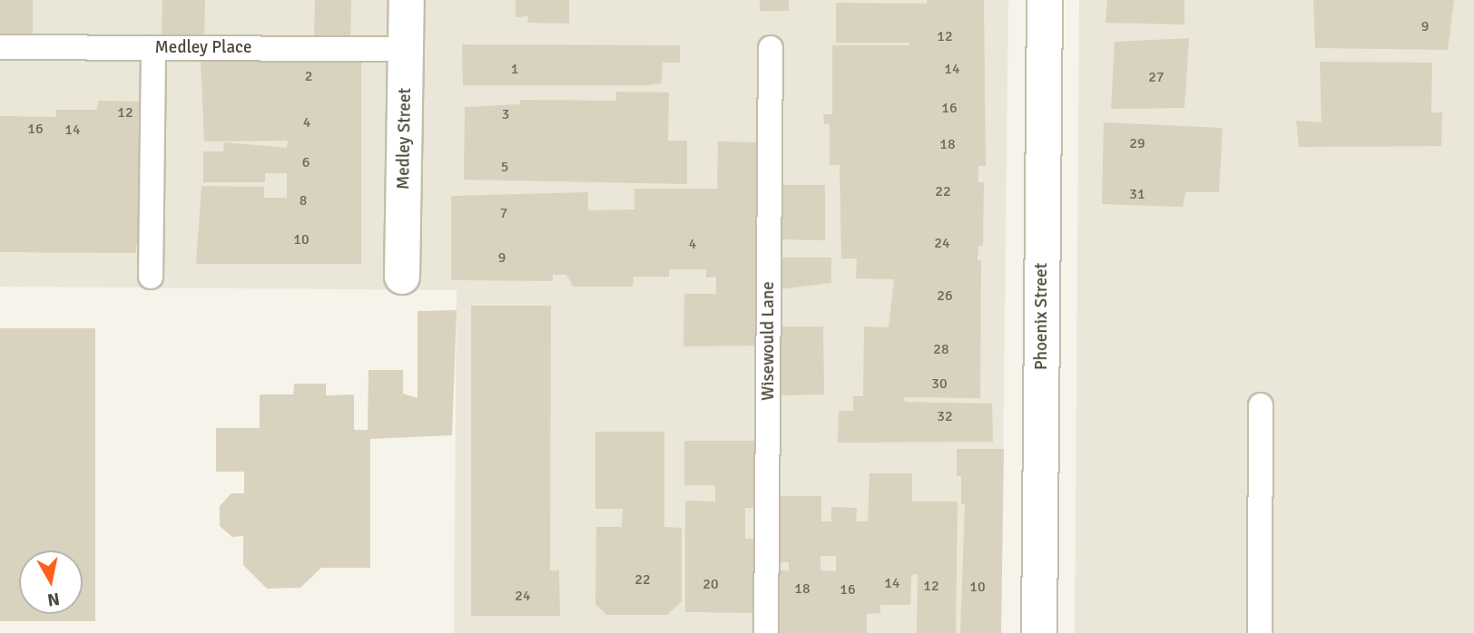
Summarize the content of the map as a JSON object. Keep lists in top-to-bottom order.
{
  "streets": {
    "street": ["Medley Street", "Phoenix Street"],
    "lane": ["Medley Place", "Wisewould Lane"]
  },
  "crossings": [
    ["Medley Place", "Medley Street"]
  ],
  "house_numbers": [
    "9",
    "12",
    "1",
    "14",
    "2",
    "27",
    "16",
    "12",
    "3",
    "4",
    "16",
    "14",
    "29",
    "18",
    "6",
    "5",
    "22",
    "31",
    "8",
    "7",
    "10",
    "24",
    "4",
    "9",
    "26",
    "28",
    "30",
    "32",
    "22",
    "14",
    "20",
    "12",
    "10",
    "18",
    "16",
    "24"
  ],
  "north": "bottom"
}
